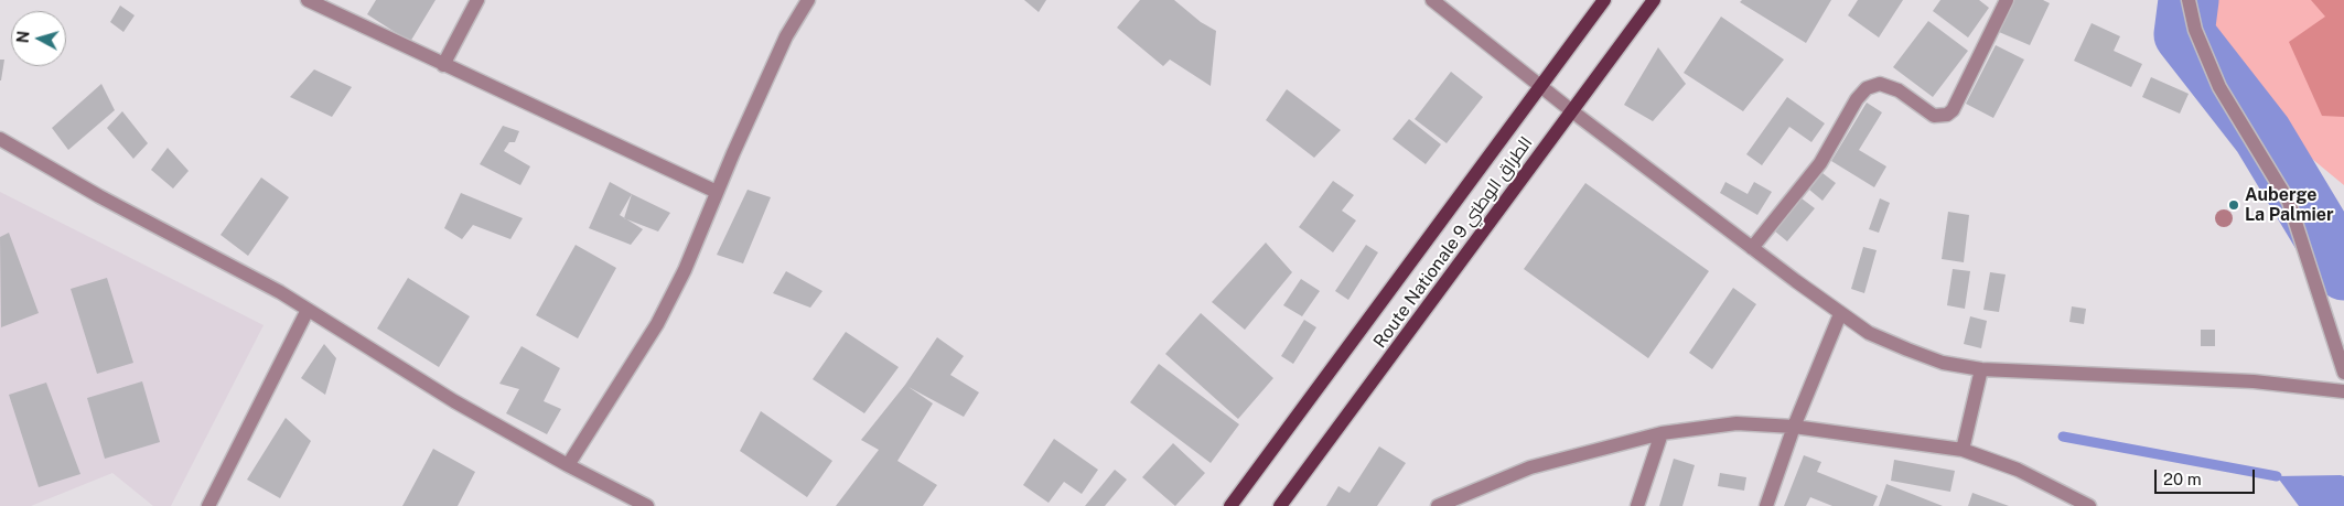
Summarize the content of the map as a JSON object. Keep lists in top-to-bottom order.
{
  "streets": {
    "main road": ["Route Nationale الطراق الوطني 9"]
  },
  "places": ["Auberge La Palmier"],
  "scale_bar": "20 m",
  "north": "left"
}
